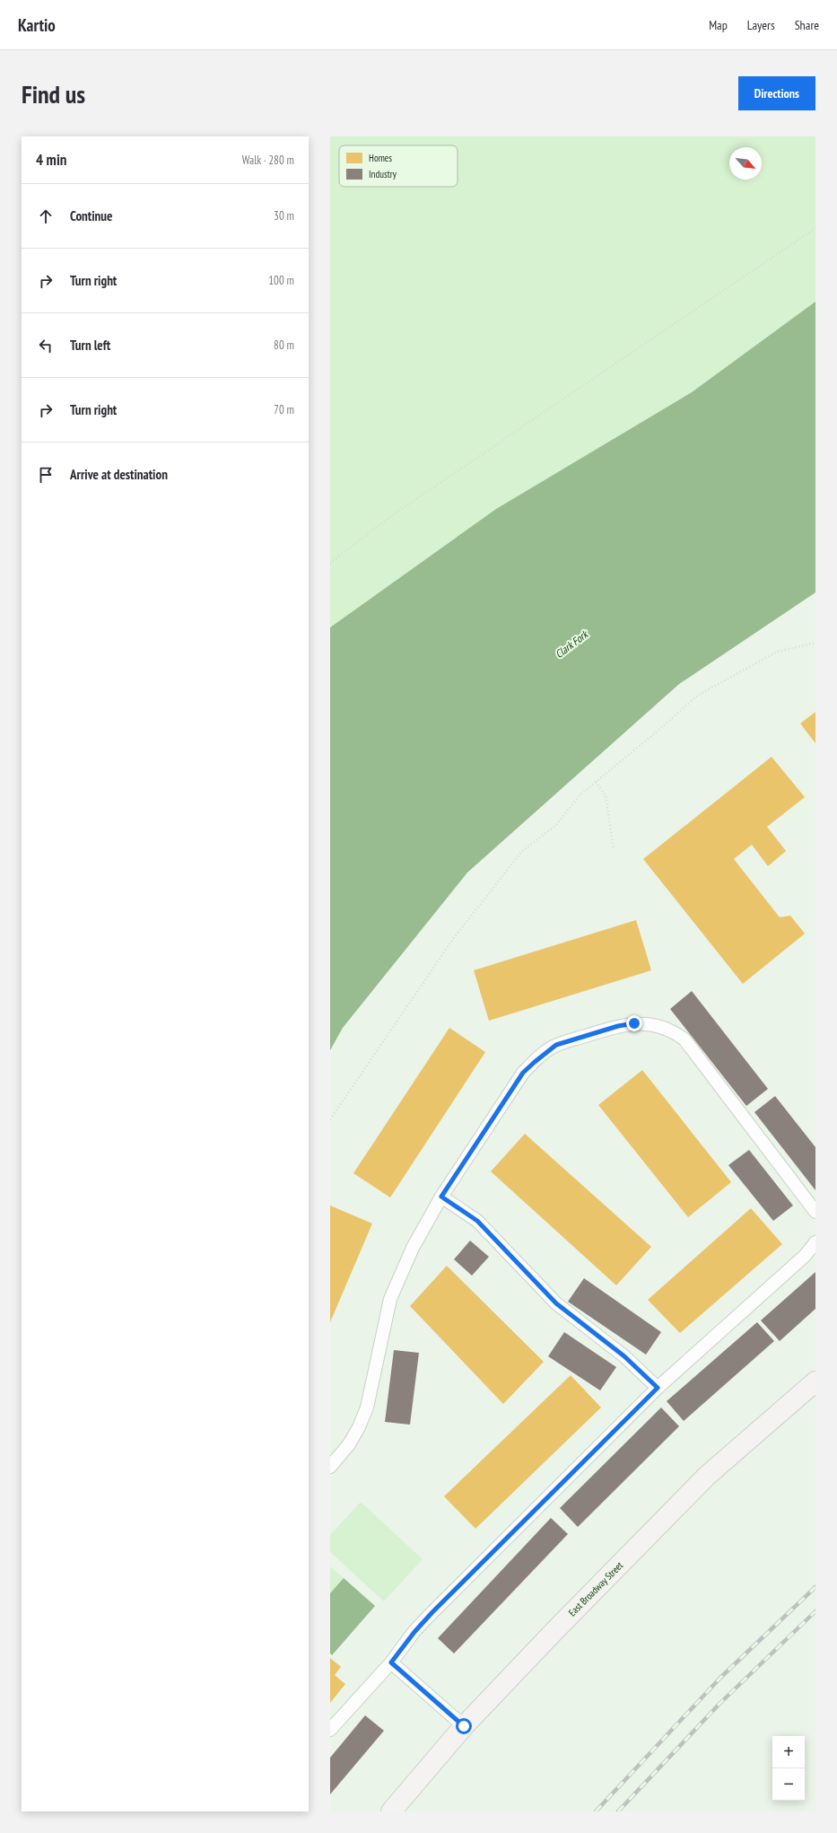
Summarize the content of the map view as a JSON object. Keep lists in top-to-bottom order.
{
  "streets": {
    "main road": ["East Broadway Street"]
  },
  "water": ["Clark Fork"],
  "legend": ["Homes", "Industry"],
  "north": "bottom right",
  "page": {
    "header": "Kartio",
    "nav": ["Map", "Layers", "Share"],
    "buttons": "Directions",
    "title": "Find us",
    "heading": ["4 min", "Walk · 280 m"],
    "list": [
      ["Continue", "30 m"],
      ["Turn right", "100 m"],
      ["Turn left", "80 m"],
      ["Turn right", "70 m"],
      "Arrive at destination"
    ],
    "map_buttons": ["+", "−"]
  }
}
